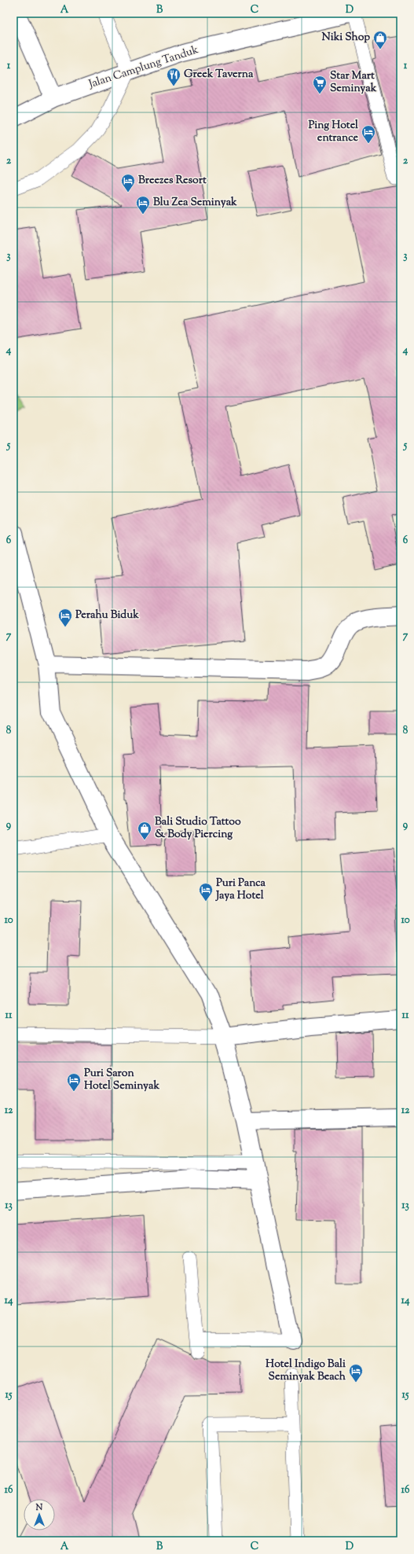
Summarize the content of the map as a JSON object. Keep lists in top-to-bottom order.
{
  "streets": {
    "street": ["Jalan Camplung Tanduk"]
  },
  "places": {
    "shop": ["Niki Shop", "Bali Studio Tattoo & Body Piercing"],
    "restaurant": ["Greek Taverna"],
    "supermarket": ["Star Mart Seminyak"],
    "hotel": [
      "Ping Hotel entrance",
      "Breezes Resort",
      "Blu Zea Seminyak",
      "Perahu Biduk",
      "Puri Panca Jaya Hotel",
      "Puri Saron Hotel Seminyak",
      "Hotel Indigo Bali Seminyak Beach"
    ]
  },
  "north": "top",
  "grid": {
    "columns": [
      "A",
      "B",
      "C",
      "D"
    ],
    "rows": [
      "1",
      "2",
      "3",
      "4",
      "5",
      "6",
      "7",
      "8",
      "9",
      "10",
      "11",
      "12",
      "13",
      "14",
      "15",
      "16"
    ]
  }
}
